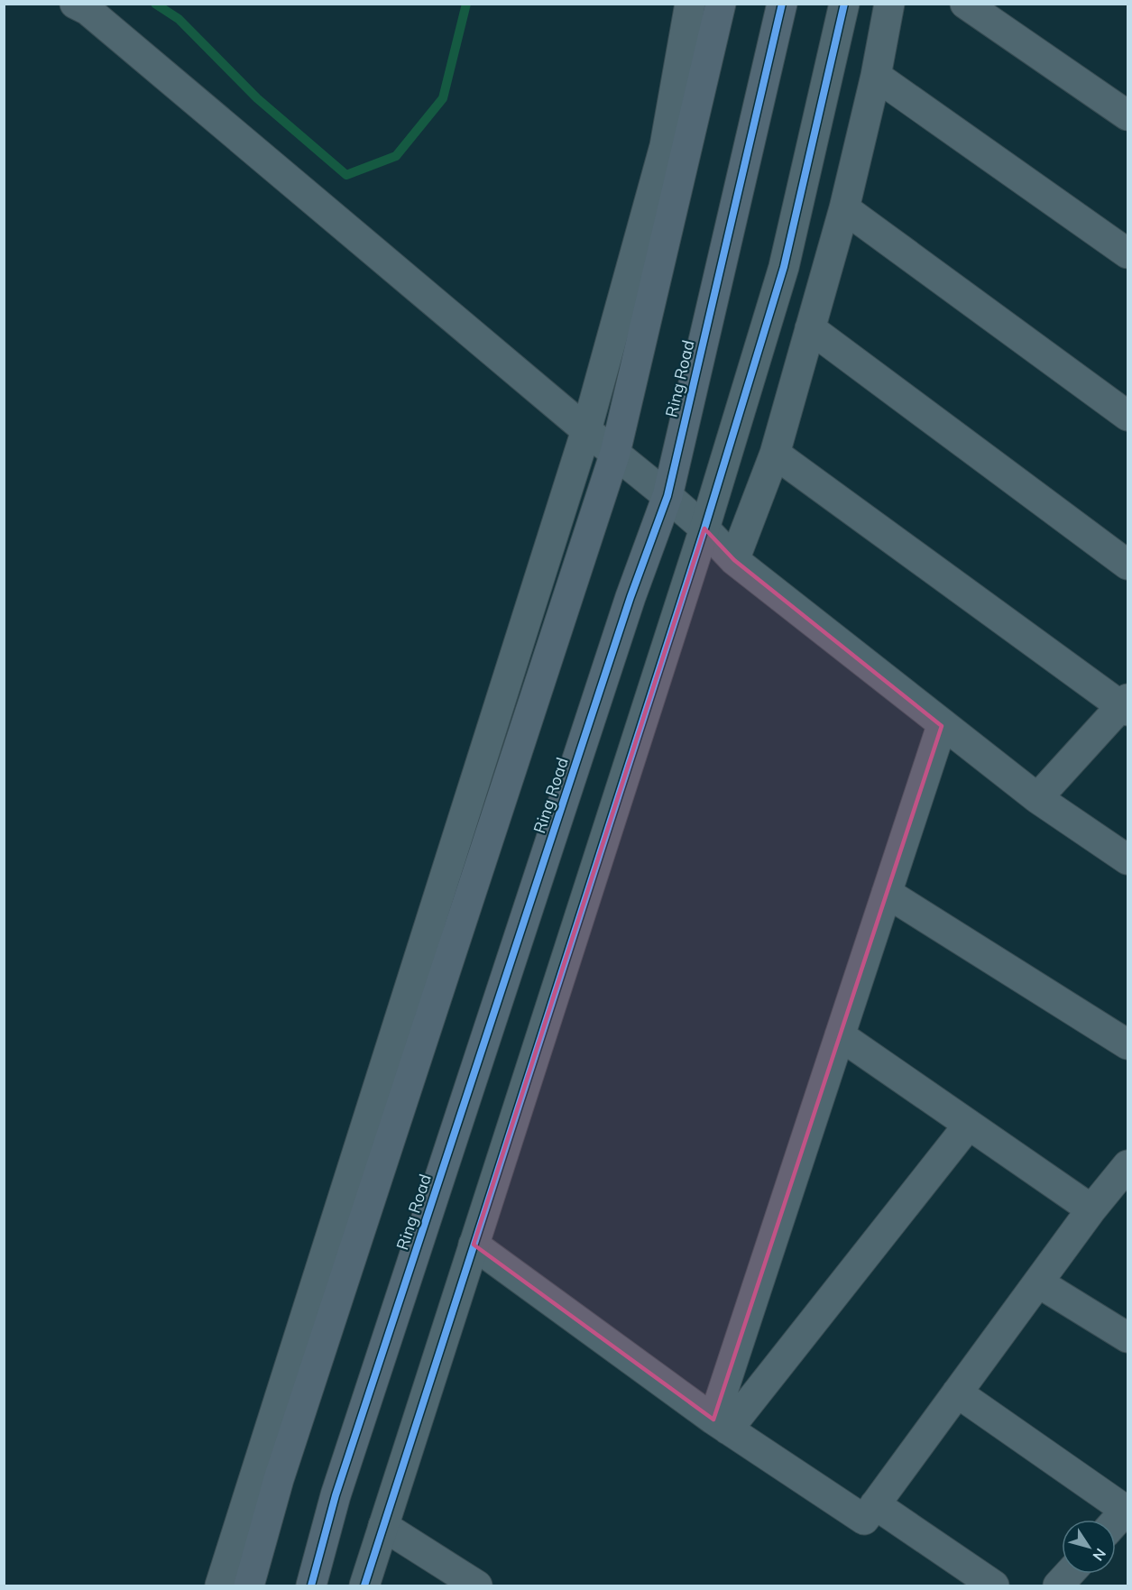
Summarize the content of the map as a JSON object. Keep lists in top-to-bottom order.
{
  "streets": {
    "highway": ["Ring Road"]
  },
  "north": "bottom right"
}
